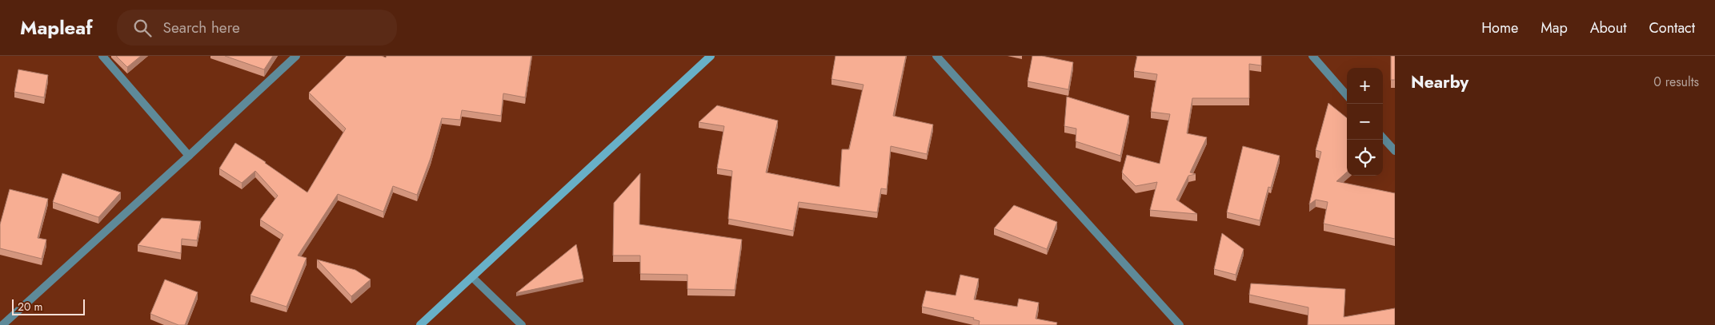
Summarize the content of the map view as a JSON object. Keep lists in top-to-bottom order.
{
  "scale_bar": "20 m",
  "page": {
    "header": "Mapleaf",
    "search": "Search here",
    "nav": [
      "Home",
      "Map",
      "About",
      "Contact"
    ],
    "heading": ["Nearby", "0 results"],
    "map_buttons": ["+", "−"],
    "scale": "20 m"
  }
}
